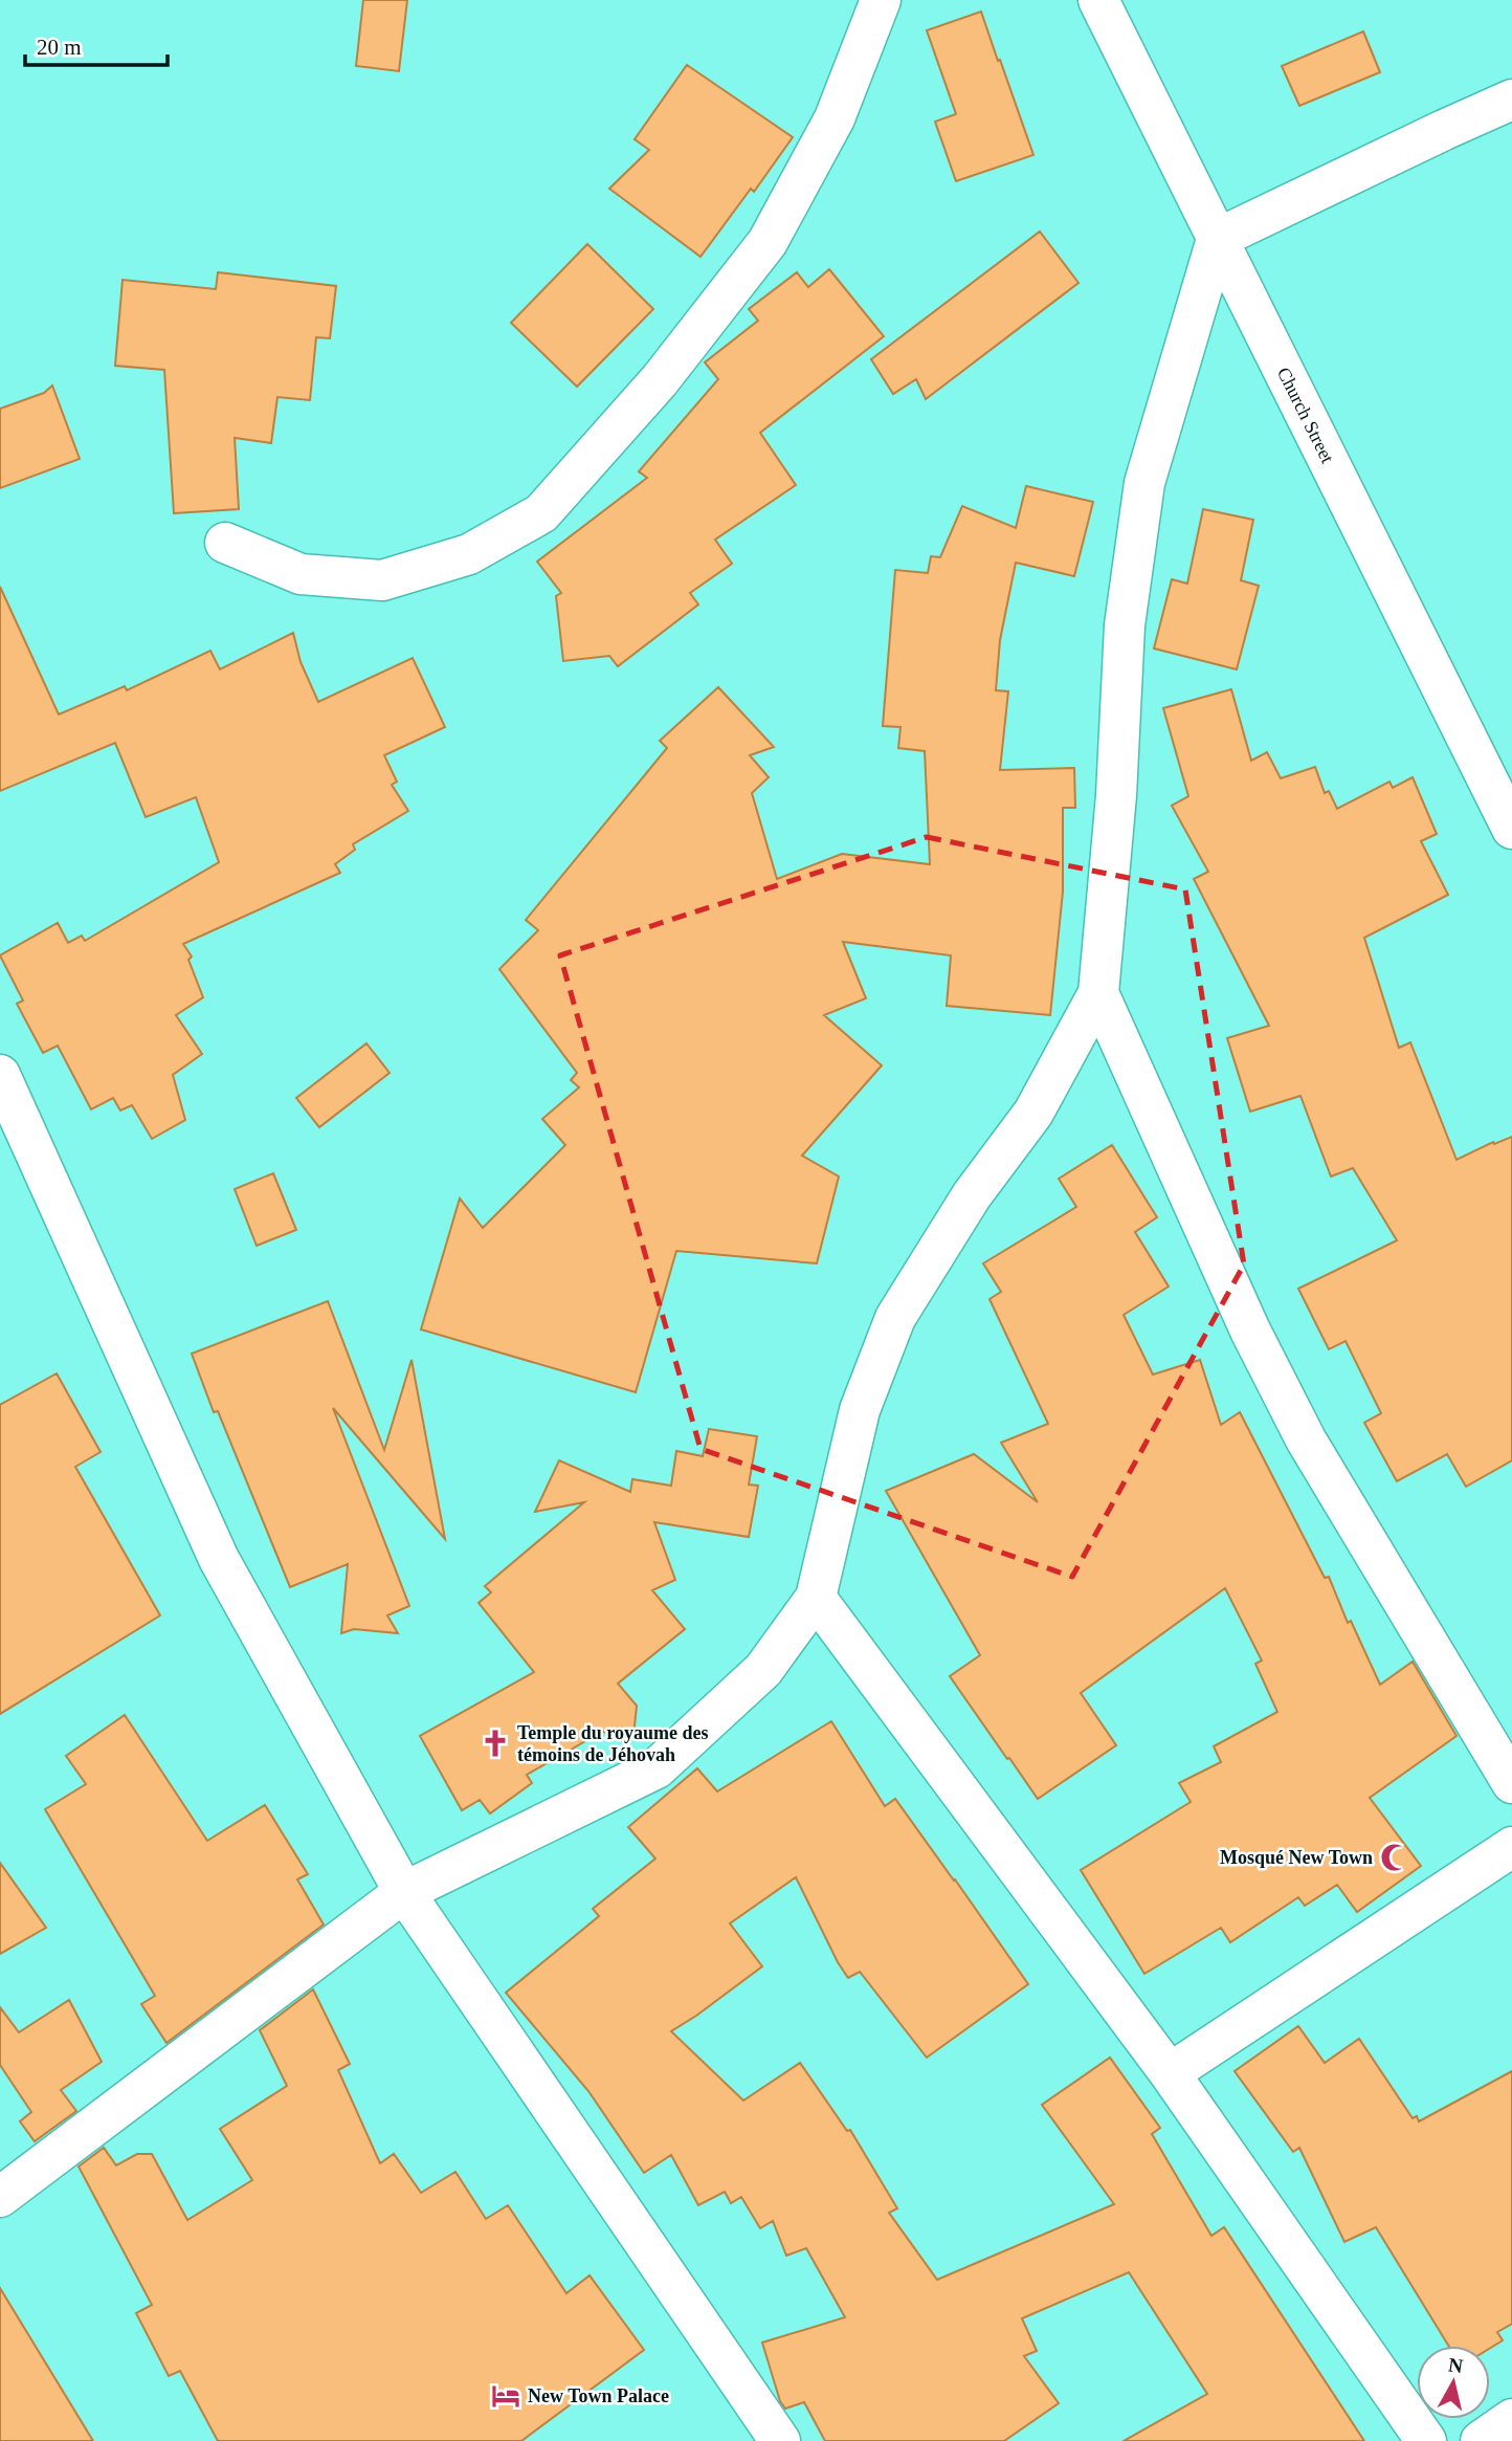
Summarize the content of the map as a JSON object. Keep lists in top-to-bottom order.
{
  "streets": {
    "street": ["Church Street"]
  },
  "places": {
    "church": ["Temple du royaume des témoins de Jéhovah"],
    "mosque": ["Mosqué New Town"],
    "hotel": ["New Town Palace"]
  },
  "scale_bar": "20 m",
  "north": "top"
}
